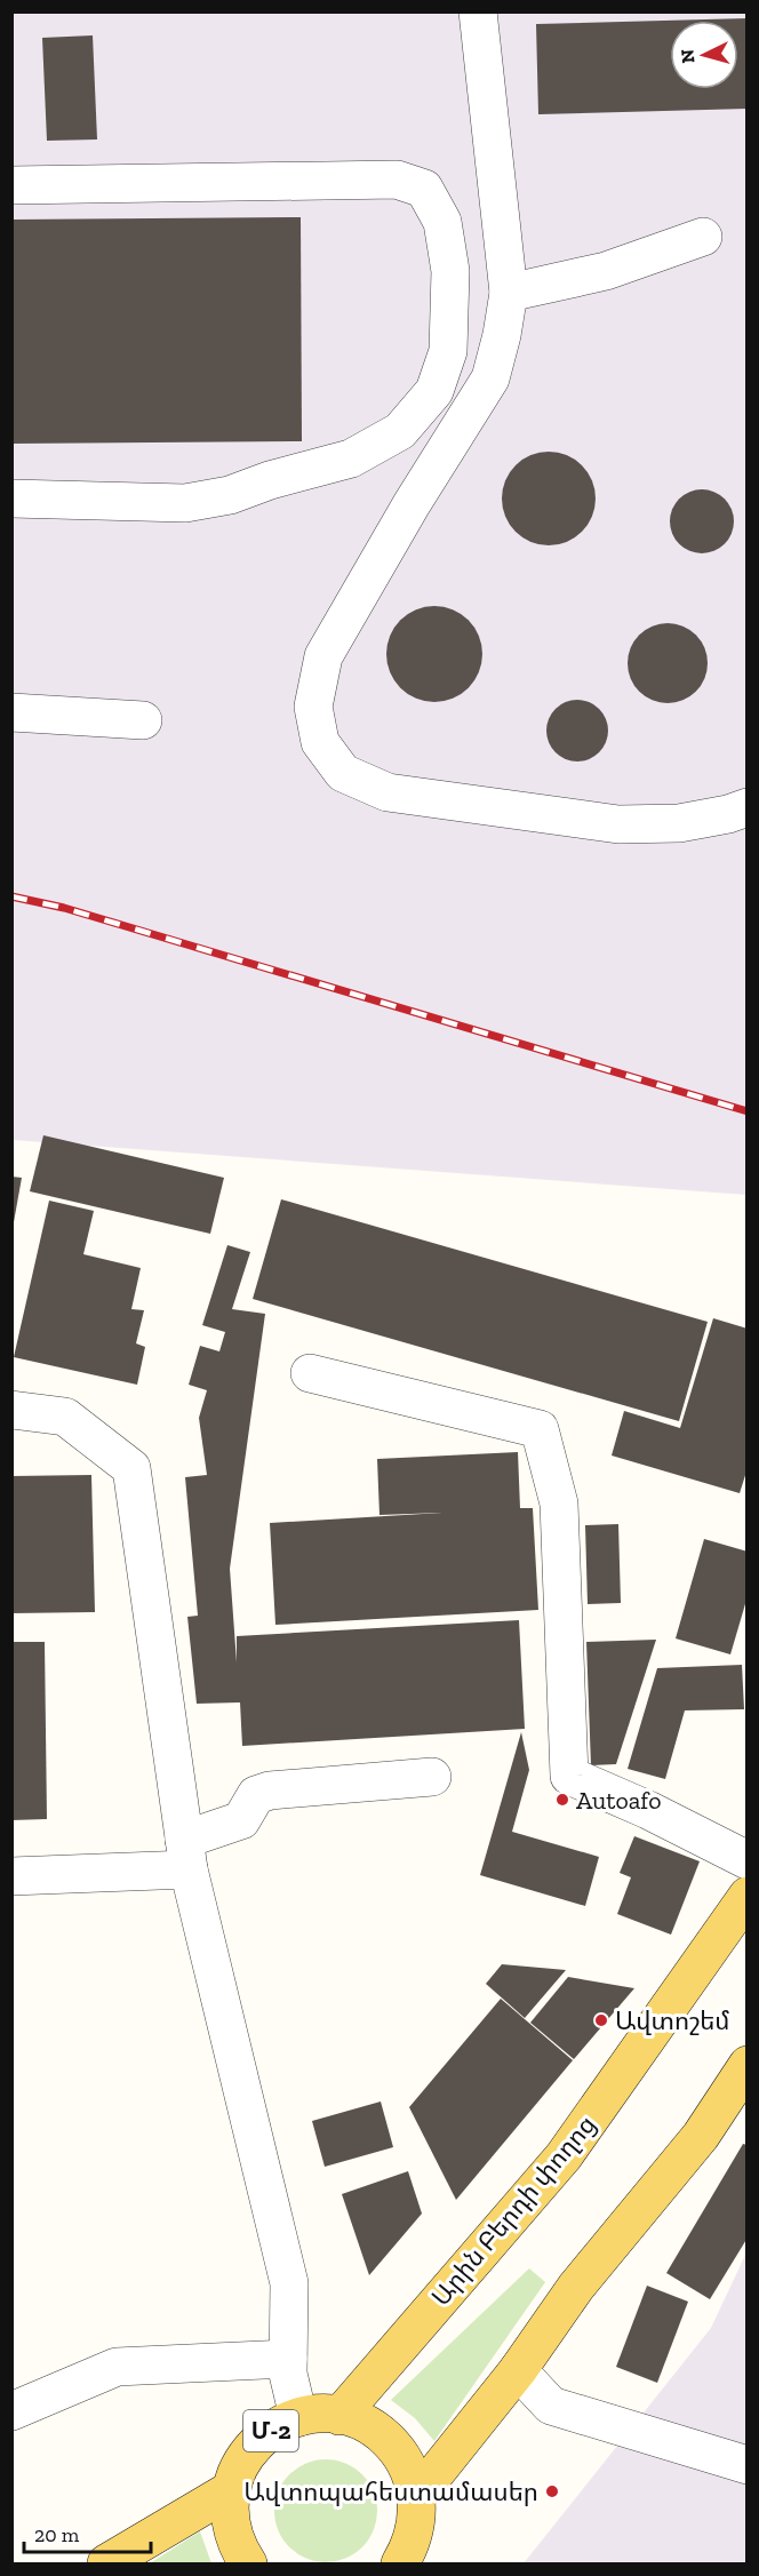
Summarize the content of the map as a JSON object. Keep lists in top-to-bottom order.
{
  "streets": {
    "main road": ["Արին Բերդի փողոց", "Մ-2"]
  },
  "crossings": [
    ["Արին Բերդի փողոց", "Մ-2"]
  ],
  "places": ["Autoafo", "Ավտոշեմ", "Ավտոպահեստամասեր"],
  "scale_bar": "20 m",
  "north": "left"
}
